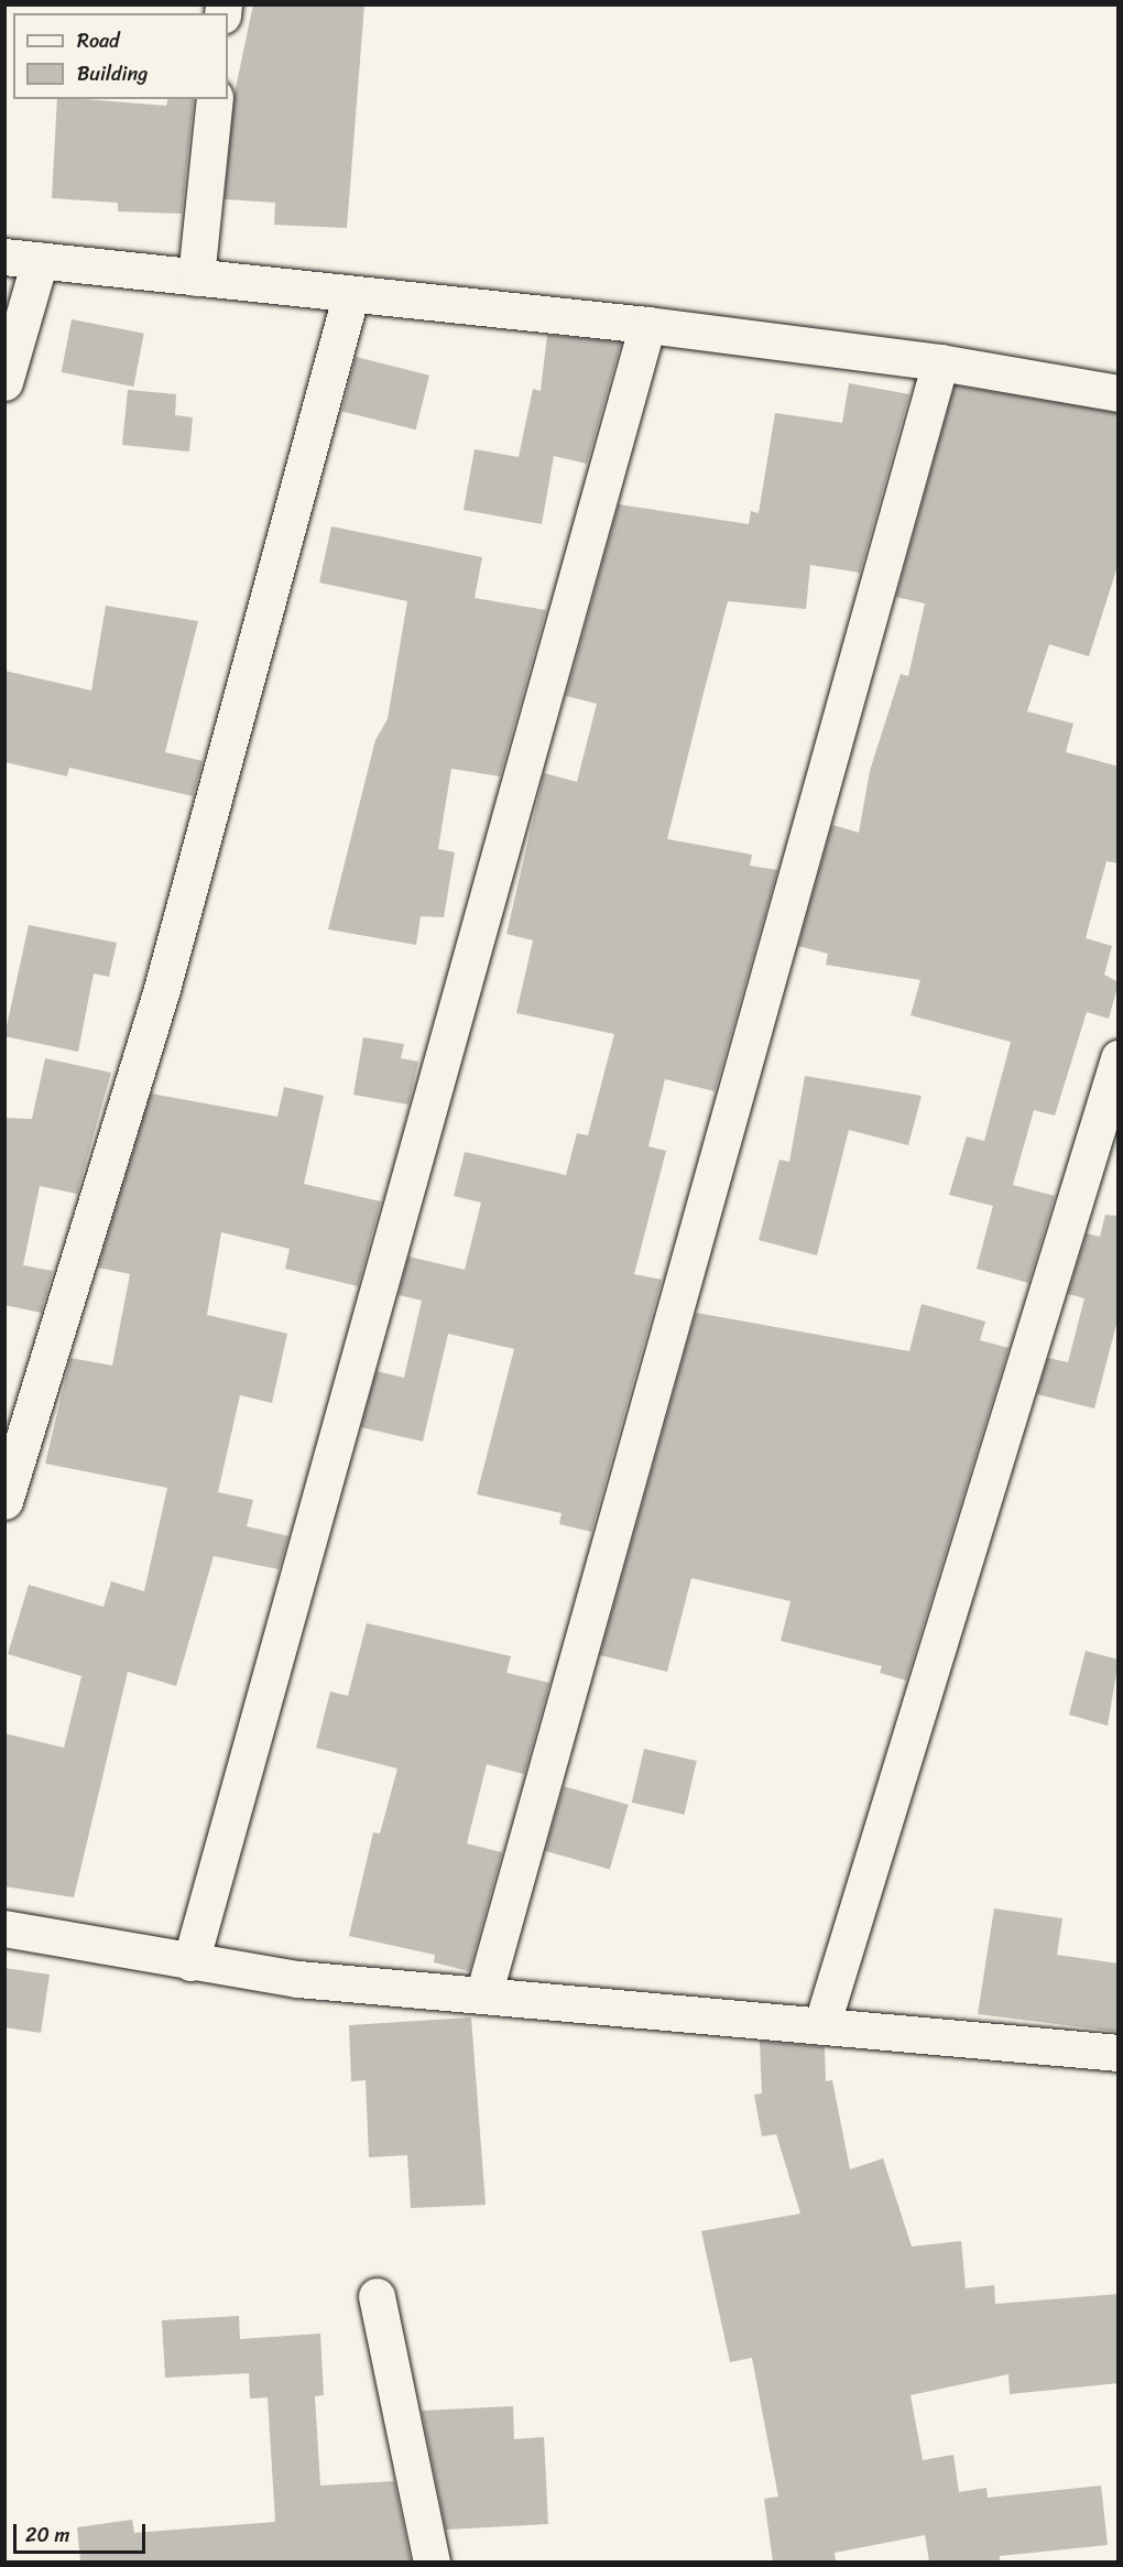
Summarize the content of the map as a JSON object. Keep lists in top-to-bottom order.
{
  "legend": ["Road", "Building"],
  "scale_bar": "20 m"
}
